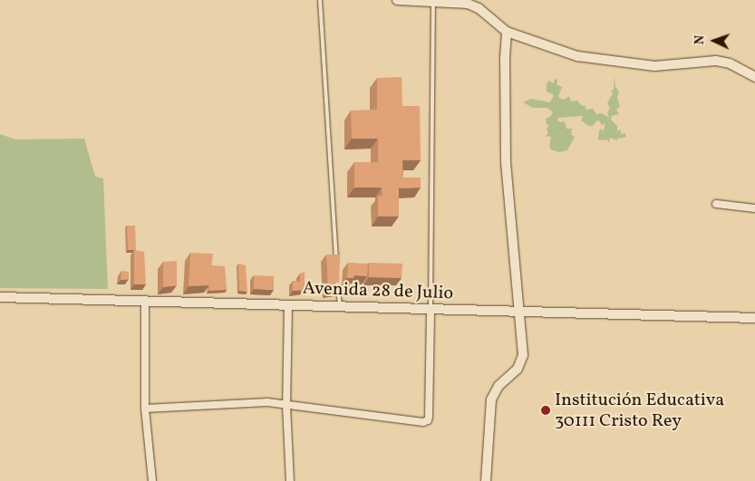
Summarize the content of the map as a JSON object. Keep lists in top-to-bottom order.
{
  "streets": {
    "street": ["Avenida 28 de Julio"]
  },
  "places": ["Institución Educativa 30111 Cristo Rey"],
  "north": "left"
}
